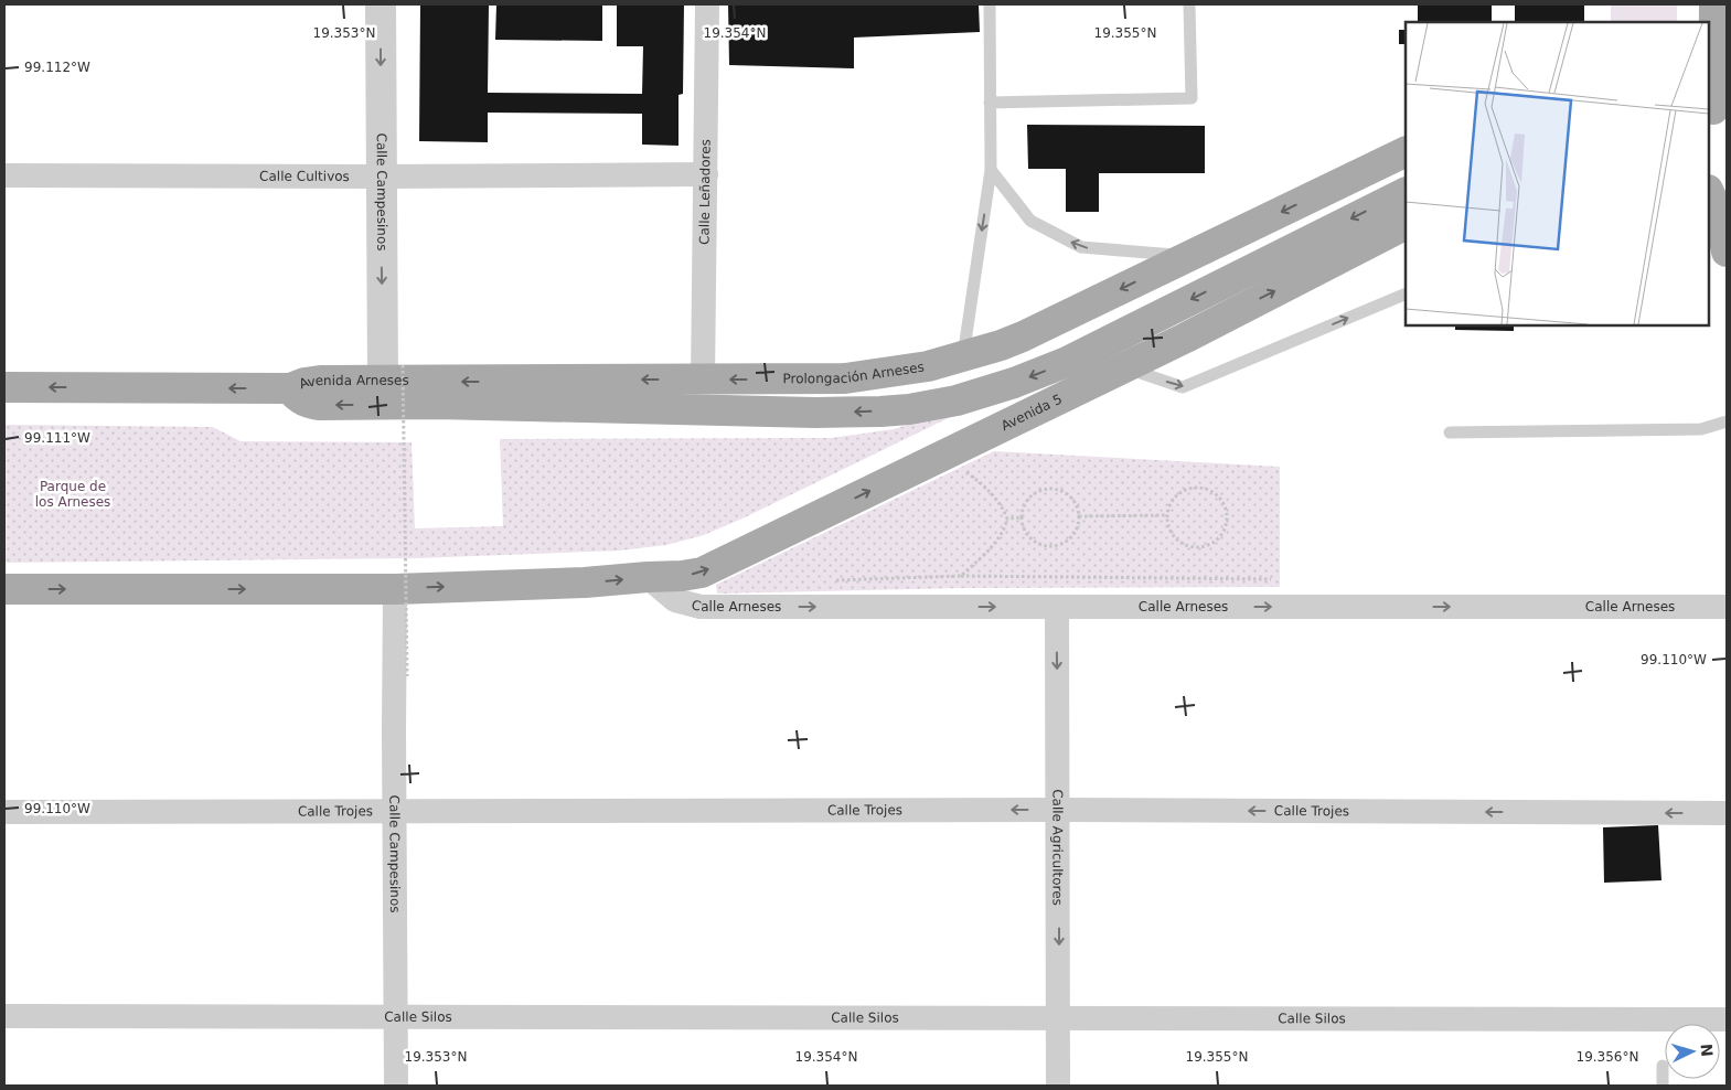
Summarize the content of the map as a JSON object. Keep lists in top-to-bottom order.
{
  "streets": {
    "main road": ["Prolongación Arneses", "Avenida Arneses", "Avenida 5"],
    "street": [
      "Calle Cultivos",
      "Calle Campesinos",
      "Calle Leñadores",
      "Calle Arneses",
      "Calle Trojes",
      "Calle Agricultores",
      "Calle Silos"
    ]
  },
  "crossings": [
    ["Calle Cultivos", "Calle Campesinos"],
    ["Calle Cultivos", "Calle Leñadores"],
    ["Calle Campesinos", "Avenida Arneses"],
    ["Calle Campesinos", "Calle Trojes"],
    ["Calle Campesinos", "Calle Silos"],
    ["Calle Leñadores", "Prolongación Arneses"],
    ["Calle Leñadores", "Avenida Arneses"],
    ["Prolongación Arneses", "Avenida Arneses"],
    ["Avenida 5", "Calle Arneses"],
    ["Calle Arneses", "Calle Agricultores"],
    ["Calle Trojes", "Calle Agricultores"],
    ["Calle Agricultores", "Calle Silos"]
  ],
  "one_way": [
    "Calle Campesinos",
    "Calle Arneses",
    "Calle Trojes",
    "Calle Agricultores"
  ],
  "parks": ["Parque de los Arneses"],
  "north": "right",
  "coordinates": [
    "19.353°N",
    "19.354°N",
    "19.355°N",
    "99.112°W",
    "99.111°W",
    "99.110°W",
    "19.356°N"
  ]
}
